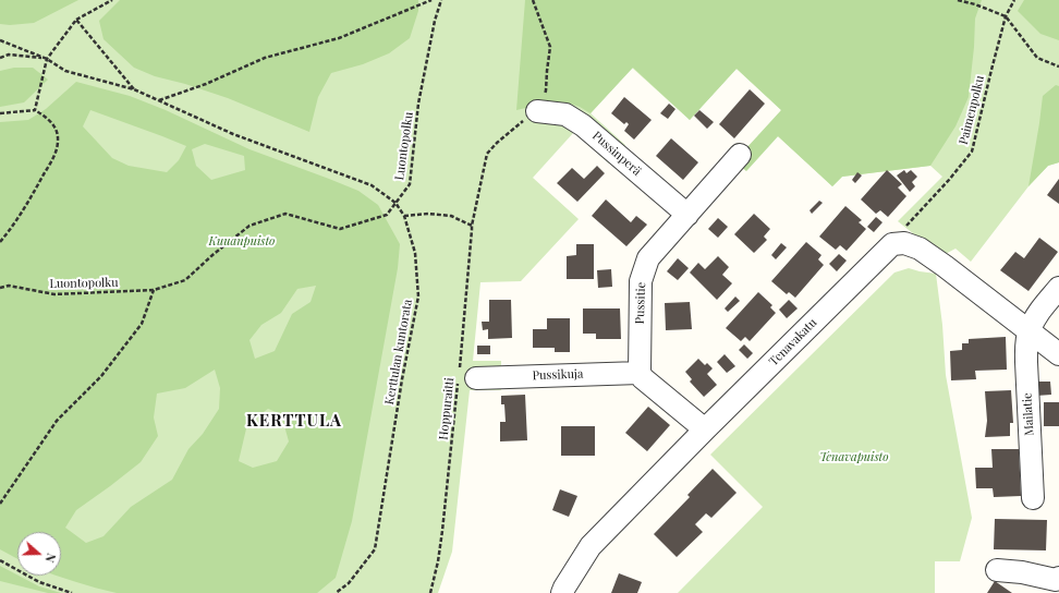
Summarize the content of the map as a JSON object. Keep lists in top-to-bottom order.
{
  "streets": {
    "street": [
      "Pussinperä",
      "Pussitie",
      "Tenavakatu",
      "Pussikuja",
      "Mailatie"
    ],
    "path": [
      "Paimenpolku",
      "Luontopolku",
      "Kerttulan kuntorata",
      "Hoppuraitti"
    ]
  },
  "crossings": [
    ["Paimenpolku", "Tenavakatu"],
    ["Luontopolku", "Kerttulan kuntorata"],
    ["Pussinperä", "Pussitie"],
    ["Pussinperä", "Hoppuraitti"],
    ["Pussitie", "Pussikuja"],
    ["Pussikuja", "Hoppuraitti"]
  ],
  "districts": ["KERTTULA"],
  "parks": ["Kuuanpuisto", "Tenavapuisto"],
  "north": "right"
}
